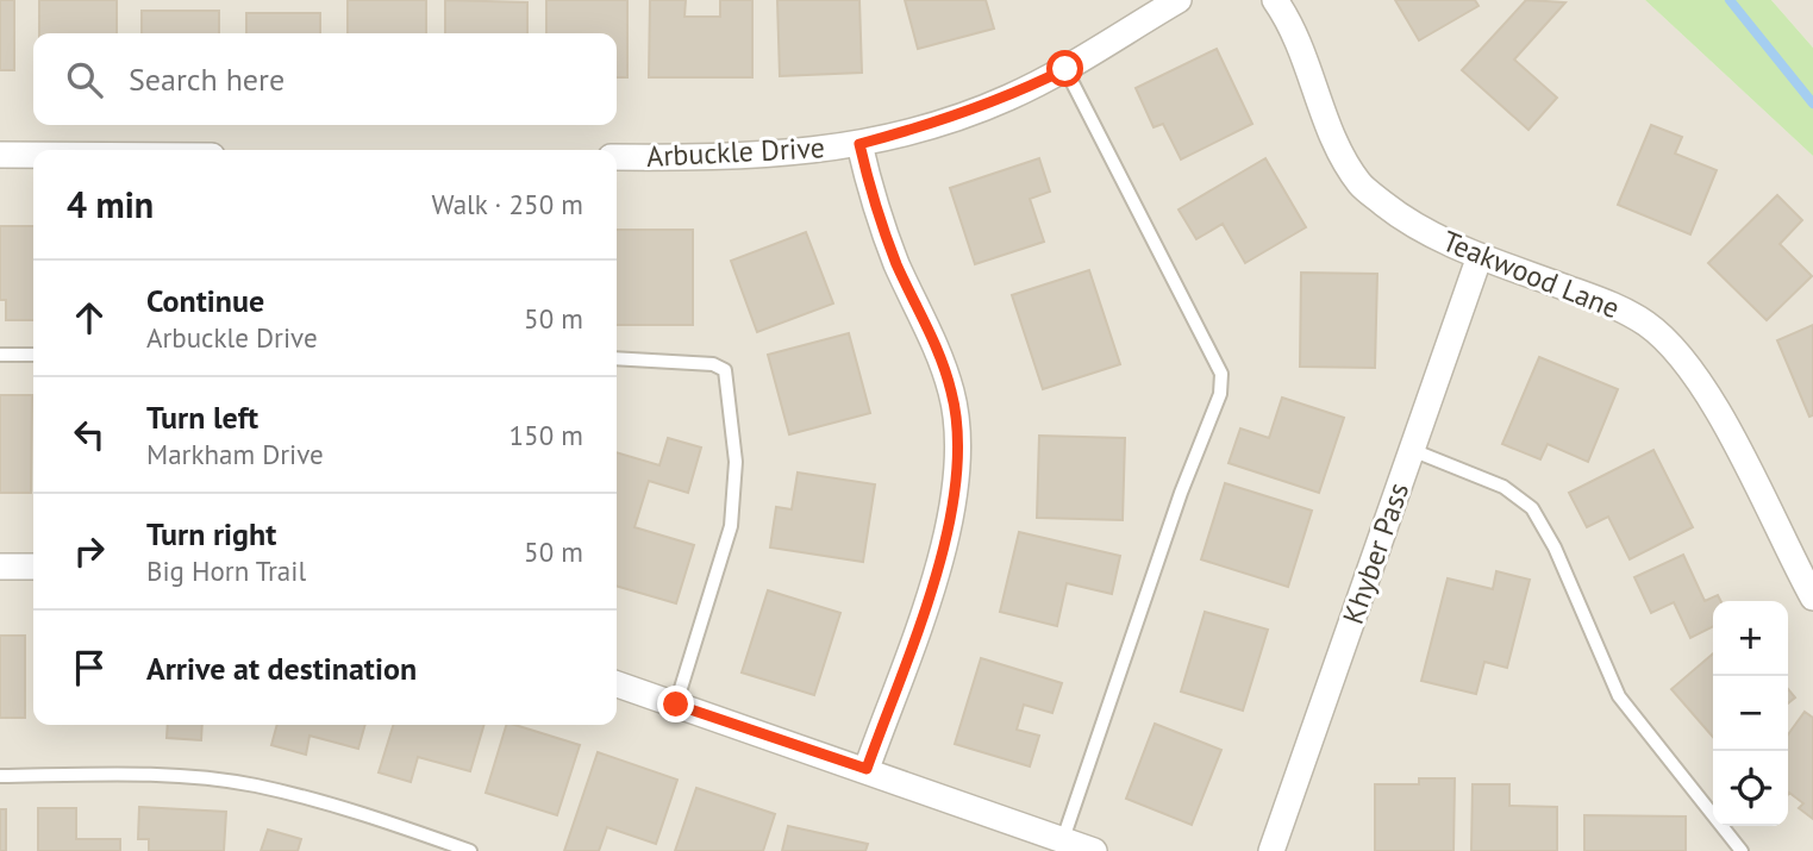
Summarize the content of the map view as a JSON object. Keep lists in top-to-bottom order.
{
  "streets": {
    "street": ["Arbuckle Drive", "Teakwood Lane", "Khyber Pass"]
  },
  "crossings": [
    ["Teakwood Lane", "Khyber Pass"]
  ],
  "page": {
    "search": "Search here",
    "heading": ["4 min", "Walk · 250 m"],
    "list": [
      ["Continue", "Arbuckle Drive", "50 m"],
      ["Turn left", "Markham Drive", "150 m"],
      ["Turn right", "Big Horn Trail", "50 m"],
      "Arrive at destination"
    ],
    "map_buttons": ["+", "−"]
  }
}
